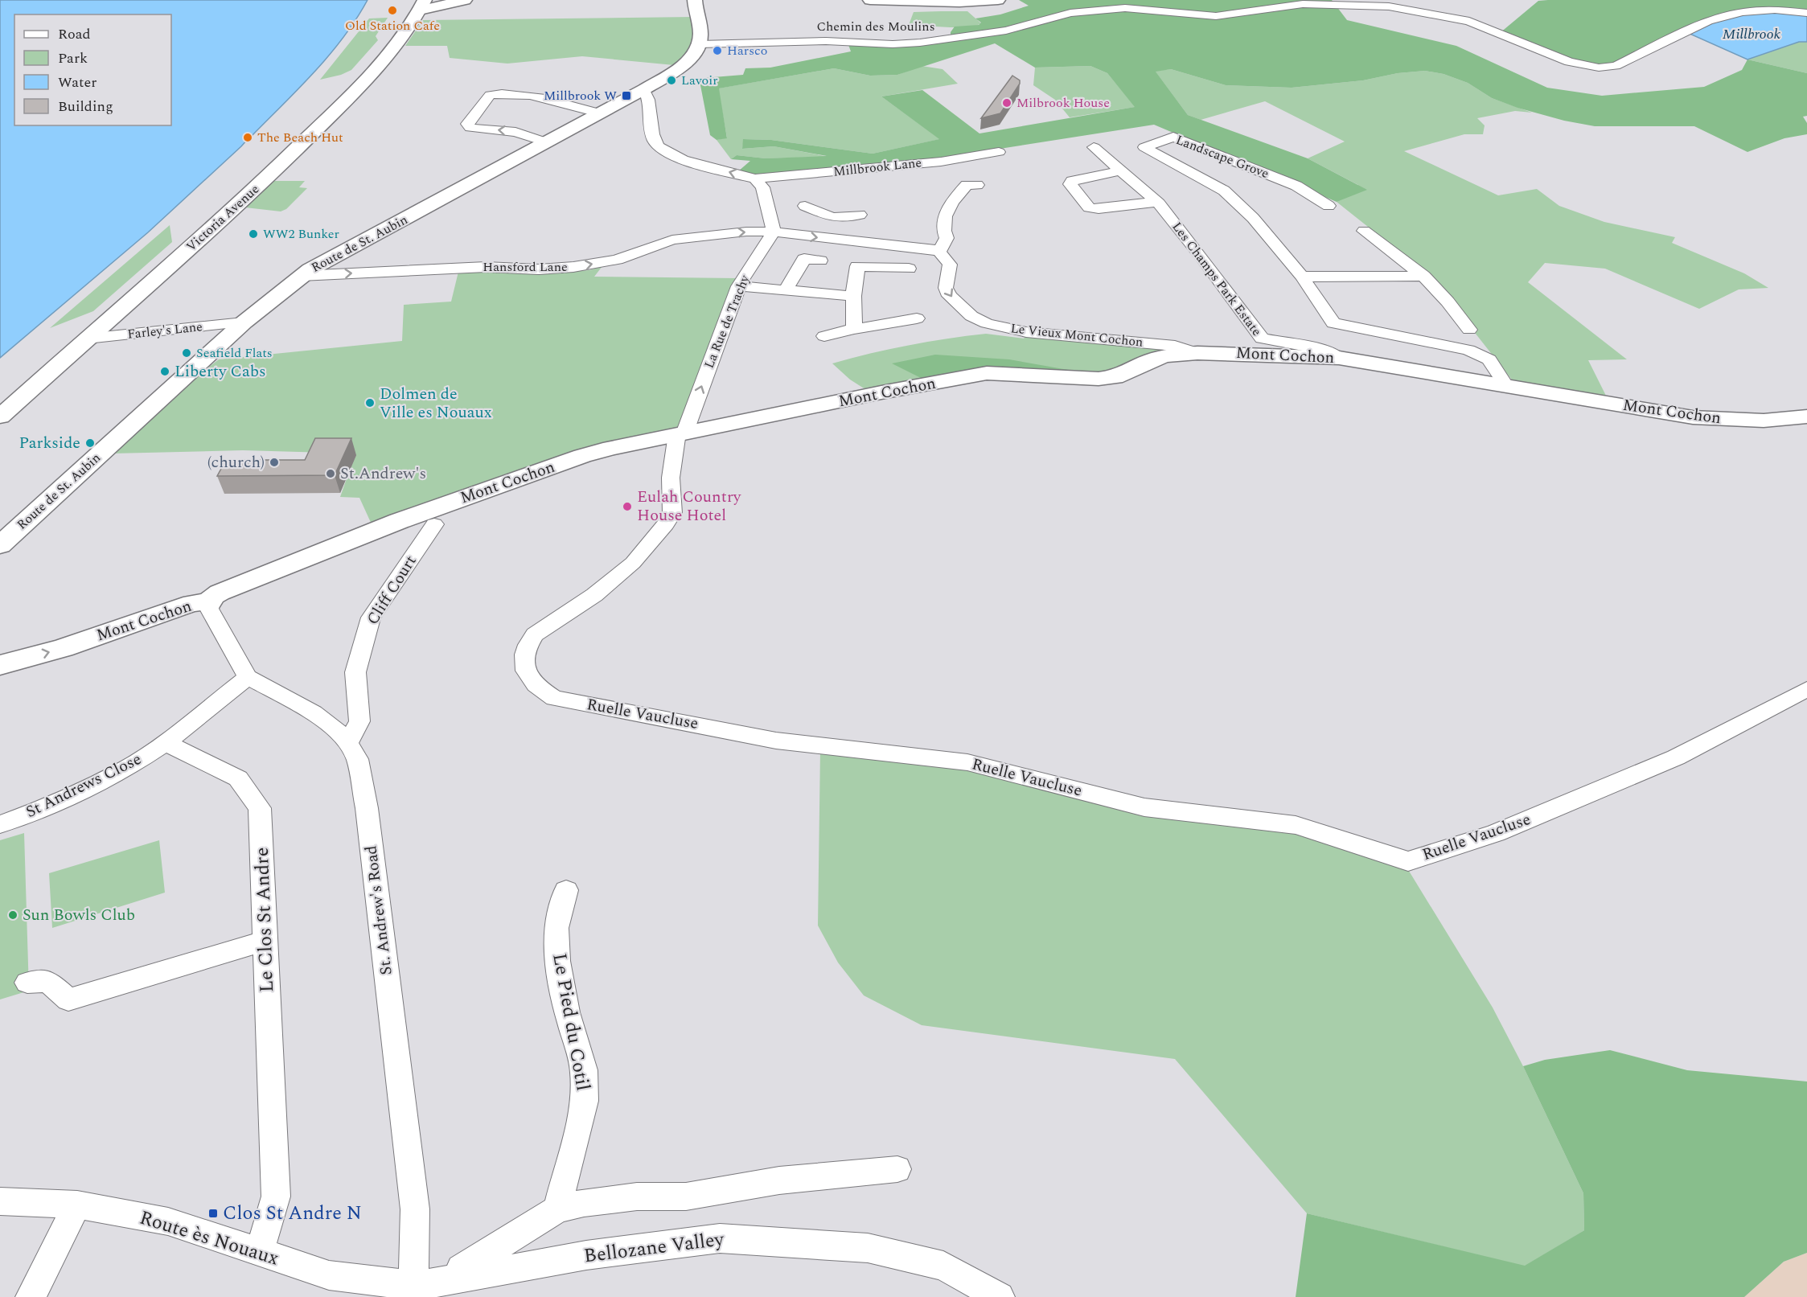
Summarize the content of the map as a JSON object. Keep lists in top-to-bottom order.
{
  "streets": {
    "main road": ["Victoria Avenue", "Route de St. Aubin", "Mont Cochon"],
    "street": [
      "Chemin des Moulins",
      "Landscape Grove",
      "Millbrook Lane",
      "Hansford Lane",
      "Les Champs Park Estate",
      "La Rue de Trachy",
      "Farley's Lane",
      "Le Vieux Mont Cochon",
      "Cliff Court",
      "Ruelle Vaucluse",
      "St Andrews Close",
      "St. Andrew's Road",
      "Le Clos St Andre",
      "Le Pied du Cotil",
      "Route ès Nouaux",
      "Bellozane Valley"
    ]
  },
  "crossings": [
    ["Chemin des Moulins", "Route de St. Aubin"],
    ["Landscape Grove", "Mont Cochon"],
    ["Victoria Avenue", "Farley's Lane"],
    ["Route de St. Aubin", "Hansford Lane"],
    ["Route de St. Aubin", "Farley's Lane"],
    ["Hansford Lane", "La Rue de Trachy"],
    ["Les Champs Park Estate", "Mont Cochon"],
    ["La Rue de Trachy", "Mont Cochon"],
    ["La Rue de Trachy", "Ruelle Vaucluse"],
    ["Le Vieux Mont Cochon", "Mont Cochon"],
    ["Mont Cochon", "Ruelle Vaucluse"],
    ["Cliff Court", "St. Andrew's Road"],
    ["St Andrews Close", "Le Clos St Andre"],
    ["St. Andrew's Road", "Route ès Nouaux"],
    ["St. Andrew's Road", "Bellozane Valley"],
    ["Le Clos St Andre", "Route ès Nouaux"],
    ["Route ès Nouaux", "Bellozane Valley"]
  ],
  "one_way": ["Hansford Lane", "La Rue de Trachy", "Le Vieux Mont Cochon"],
  "water": ["Millbrook"],
  "places": {
    "other": [
      "Old Station Cafe",
      "Harsco",
      "Lavoir",
      "Milbrook House",
      "The Beach Hut",
      "WW2 Bunker",
      "Seafield Flats",
      "Liberty Cabs",
      "Dolmen de Ville es Nouaux",
      "Parkside",
      "(church)",
      "St.Andrew's",
      "Eulah Country House Hotel",
      "Sun Bowls Club"
    ],
    "transit": ["Millbrook W", "Clos St Andre N"]
  },
  "legend": [
    "Road",
    "Park",
    "Water",
    "Building"
  ]
}
